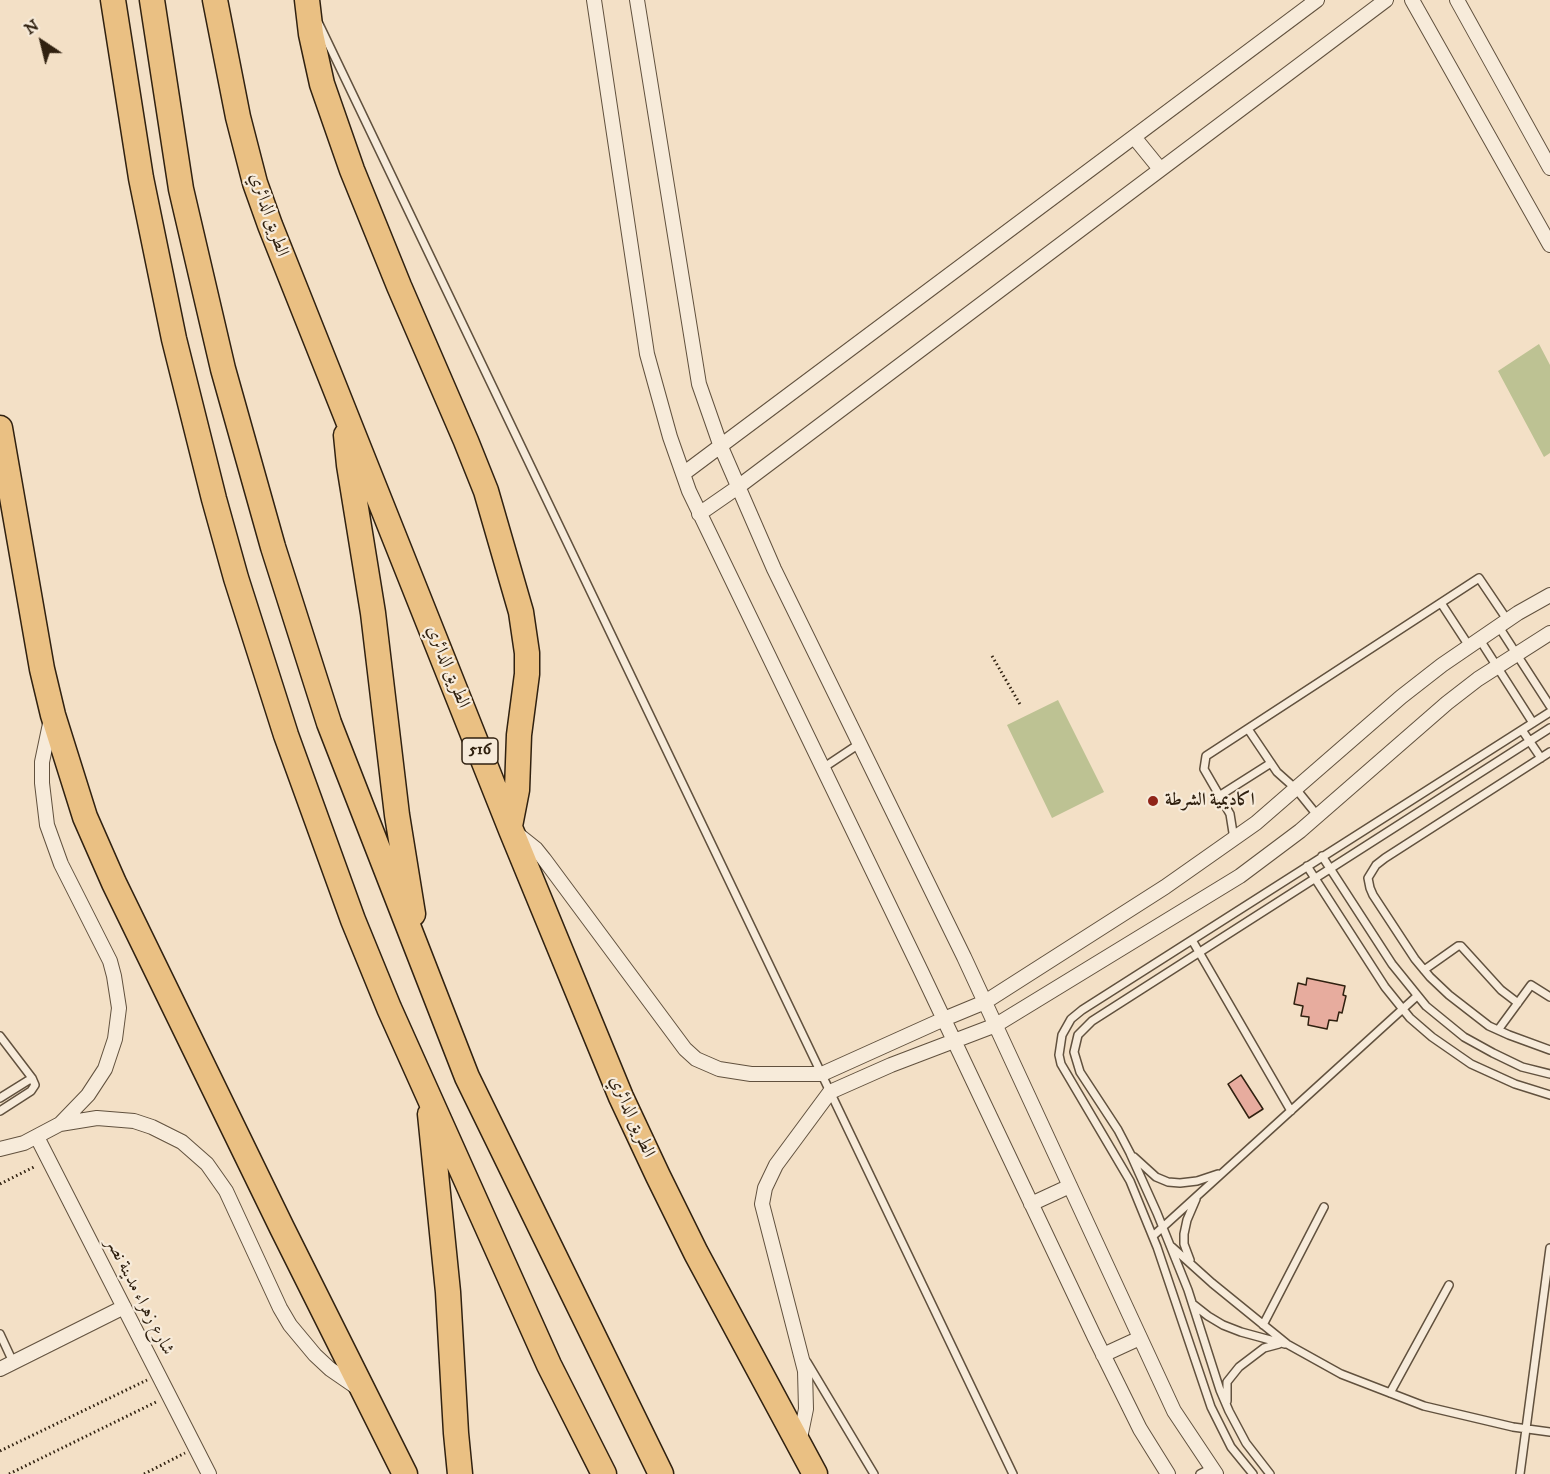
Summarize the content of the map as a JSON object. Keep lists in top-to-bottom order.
{
  "streets": {
    "highway": ["الطريق الدائري", "516"],
    "street": ["شارع زهراء مدينة نصر"]
  },
  "crossings": [
    ["الطريق الدائري", "516"]
  ],
  "places": ["اكاديمية الشرطة"],
  "north": "top left"
}
